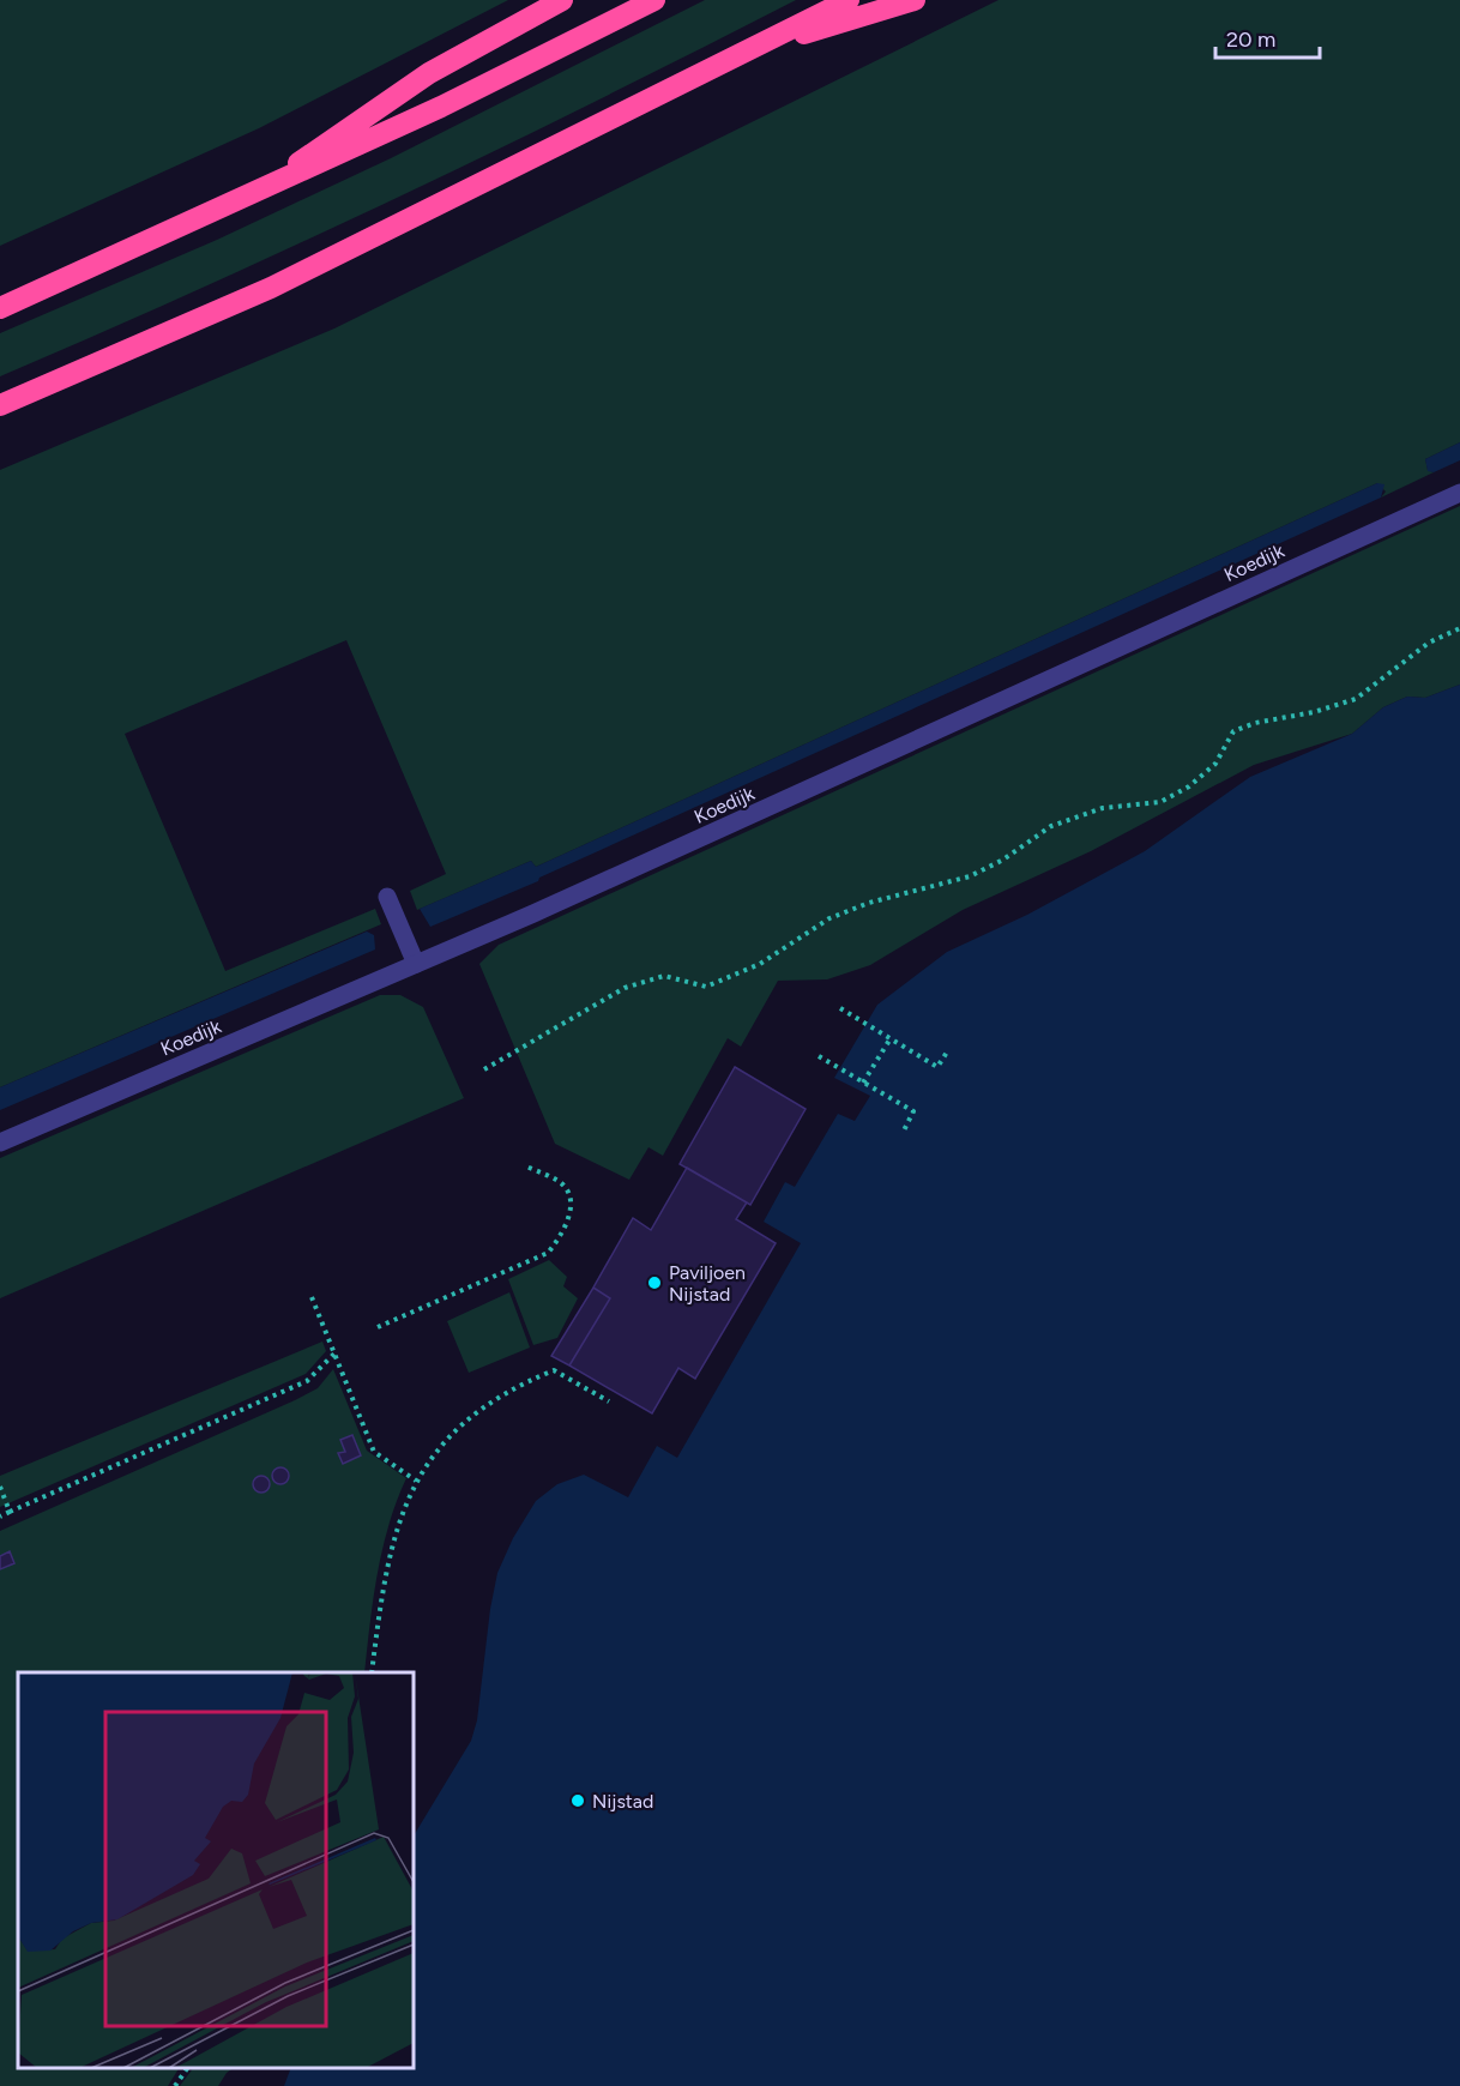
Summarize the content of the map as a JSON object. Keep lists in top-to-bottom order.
{
  "streets": {
    "street": ["Koedijk"]
  },
  "places": ["Paviljoen Nijstad", "Nijstad"],
  "scale_bar": "20 m"
}
